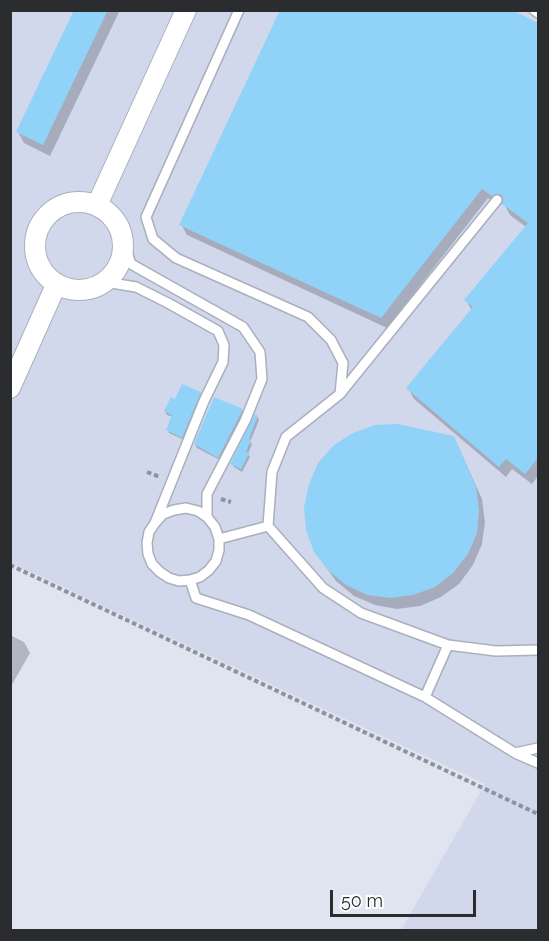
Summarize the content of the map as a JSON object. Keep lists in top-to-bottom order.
{
  "scale_bar": "50 m"
}
